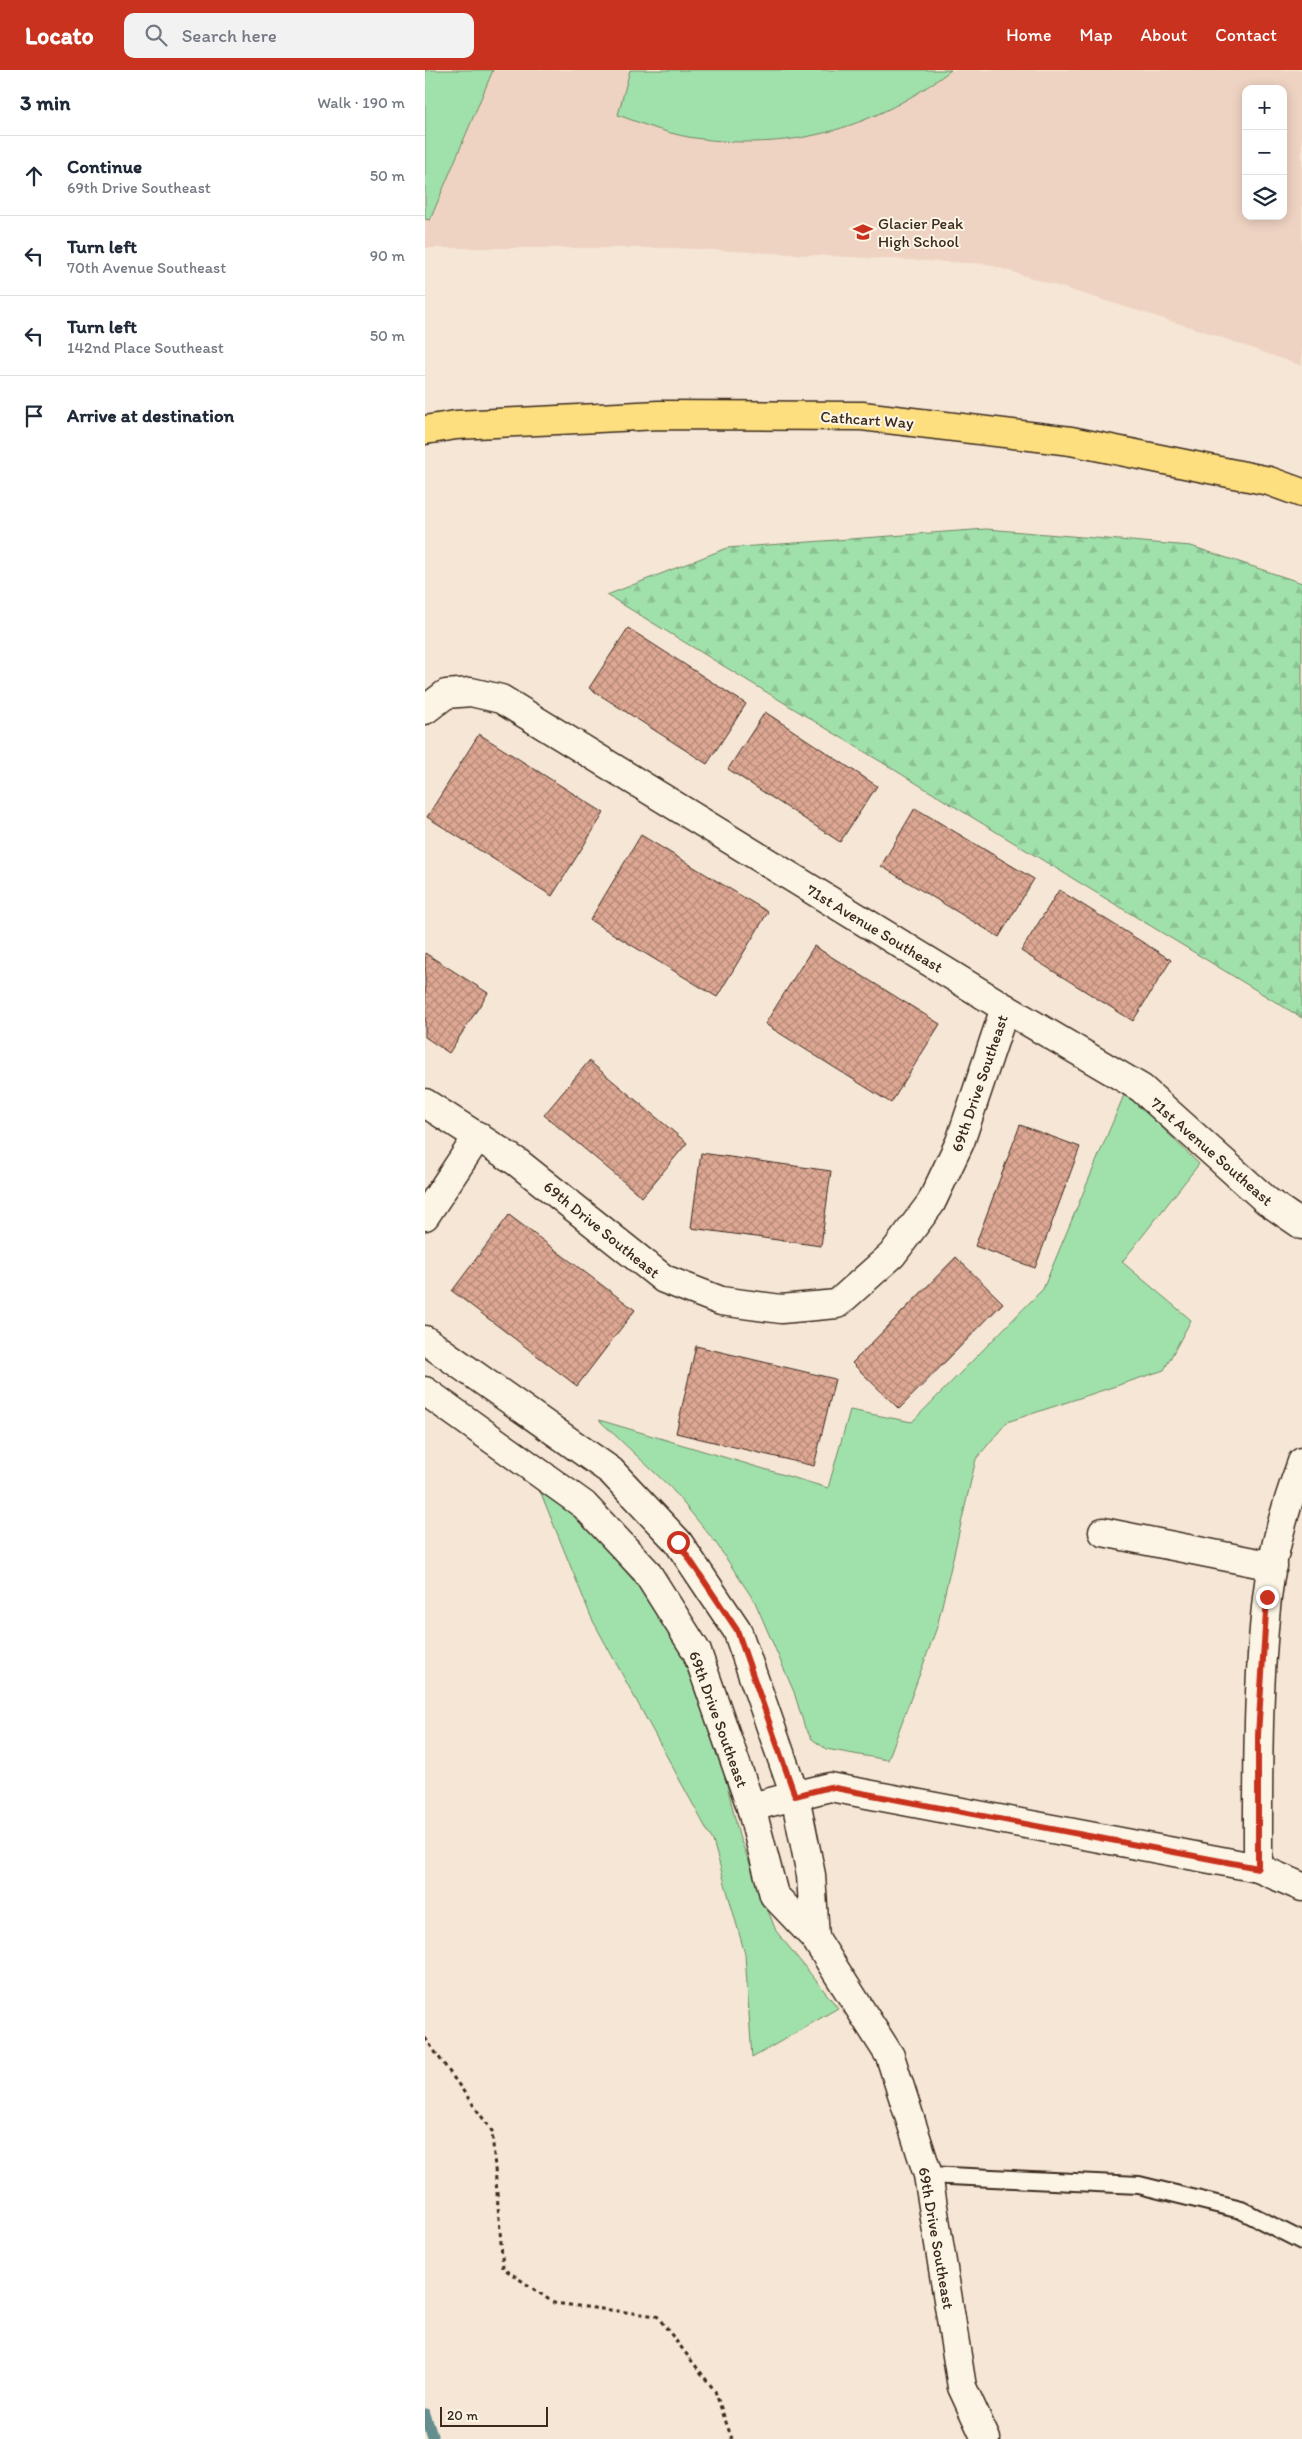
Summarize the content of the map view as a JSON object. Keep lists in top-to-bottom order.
{
  "streets": {
    "main road": ["Cathcart Way"],
    "street": ["71st Avenue Southeast", "69th Drive Southeast"]
  },
  "crossings": [
    ["71st Avenue Southeast", "69th Drive Southeast"]
  ],
  "places": {
    "school or university": ["Glacier Peak High School"]
  },
  "scale_bar": "20 m",
  "page": {
    "header": "Locato",
    "search": "Search here",
    "nav": [
      "Home",
      "Map",
      "About",
      "Contact"
    ],
    "heading": ["3 min", "Walk · 190 m"],
    "map_buttons": ["+", "−"],
    "list": [
      ["Continue", "69th Drive Southeast", "50 m"],
      ["Turn left", "70th Avenue Southeast", "90 m"],
      ["Turn left", "142nd Place Southeast", "50 m"],
      "Arrive at destination"
    ],
    "scale": "20 m"
  }
}
